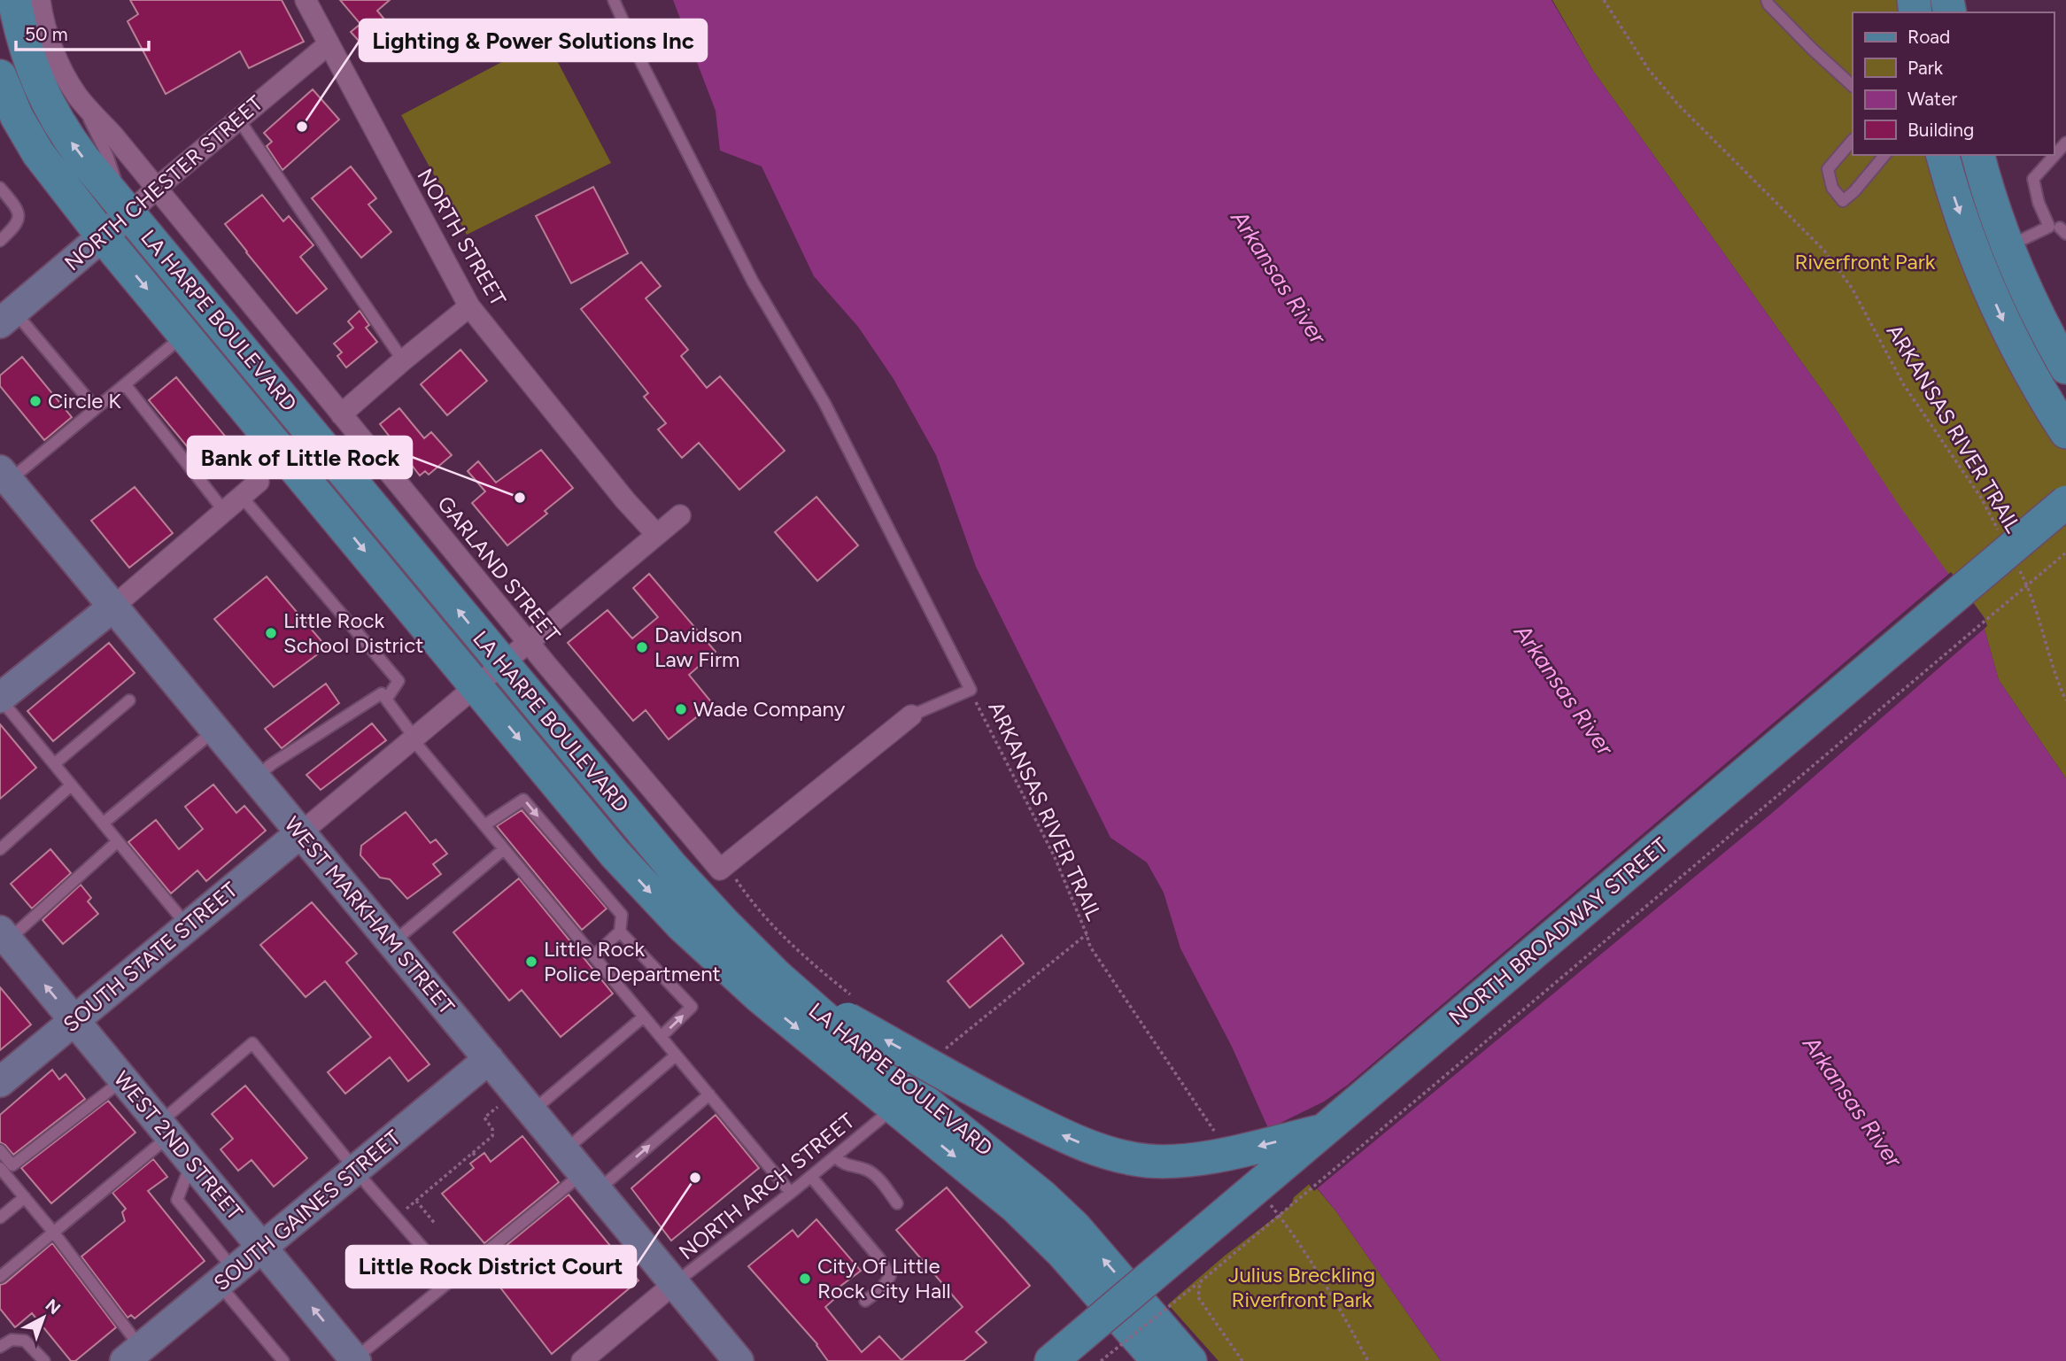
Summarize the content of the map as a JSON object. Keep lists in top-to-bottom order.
{
  "streets": {
    "main road": ["LA HARPE BOULEVARD", "NORTH BROADWAY STREET"],
    "street": [
      "NORTH CHESTER STREET",
      "NORTH STREET",
      "GARLAND STREET",
      "WEST MARKHAM STREET",
      "SOUTH STATE STREET",
      "WEST 2ND STREET",
      "SOUTH GAINES STREET"
    ],
    "lane": ["NORTH ARCH STREET"],
    "path": ["ARKANSAS RIVER TRAIL"]
  },
  "crossings": [
    ["NORTH CHESTER STREET", "NORTH STREET"],
    ["NORTH CHESTER STREET", "LA HARPE BOULEVARD"],
    ["NORTH CHESTER STREET", "GARLAND STREET"],
    ["LA HARPE BOULEVARD", "GARLAND STREET"],
    ["WEST MARKHAM STREET", "SOUTH STATE STREET"],
    ["WEST MARKHAM STREET", "NORTH ARCH STREET"],
    ["WEST MARKHAM STREET", "SOUTH GAINES STREET"],
    ["SOUTH STATE STREET", "WEST 2ND STREET"],
    ["WEST 2ND STREET", "SOUTH GAINES STREET"]
  ],
  "one_way": ["WEST 2ND STREET"],
  "water": ["Arkansas River"],
  "parks": ["Riverfront Park", "Julius Breckling Riverfront Park"],
  "places": [
    "Lighting & Power Solutions Inc",
    "Circle K",
    "Bank of Little Rock",
    "Little Rock School District",
    "Davidson Law Firm",
    "Wade Company",
    "Little Rock Police Department",
    "Little Rock District Court",
    "City Of Little Rock City Hall"
  ],
  "legend": [
    "Road",
    "Park",
    "Water",
    "Building"
  ],
  "scale_bar": "50 m",
  "north": "top right"
}
